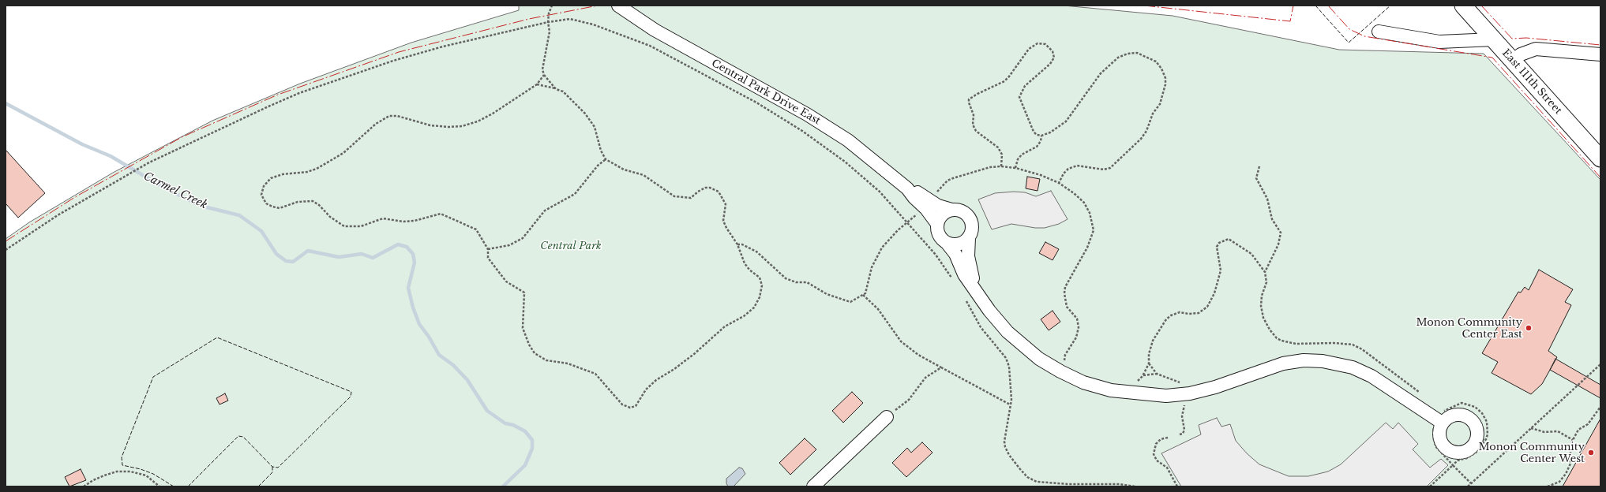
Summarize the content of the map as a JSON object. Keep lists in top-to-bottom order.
{
  "streets": {
    "main road": ["East 111th Street"],
    "street": ["Central Park Drive East"]
  },
  "water": ["Carmel Creek"],
  "parks": ["Central Park"],
  "places": ["Monon Community Center East", "Monon Community Center West"]
}
